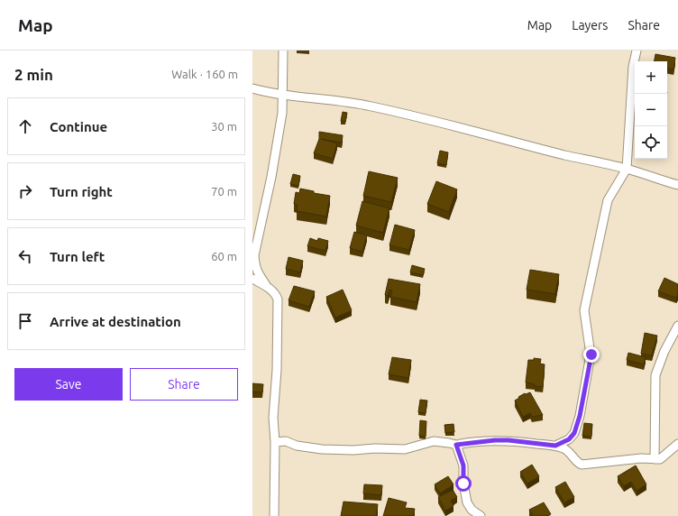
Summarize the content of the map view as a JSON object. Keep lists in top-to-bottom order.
{
  "page": {
    "header": "Map",
    "nav": ["Map", "Layers", "Share"],
    "heading": ["2 min", "Walk · 160 m"],
    "map_buttons": ["+", "−"],
    "list": [
      ["Continue", "30 m"],
      ["Turn right", "70 m"],
      ["Turn left", "60 m"],
      "Arrive at destination"
    ],
    "buttons": ["Save", "Share"]
  }
}
